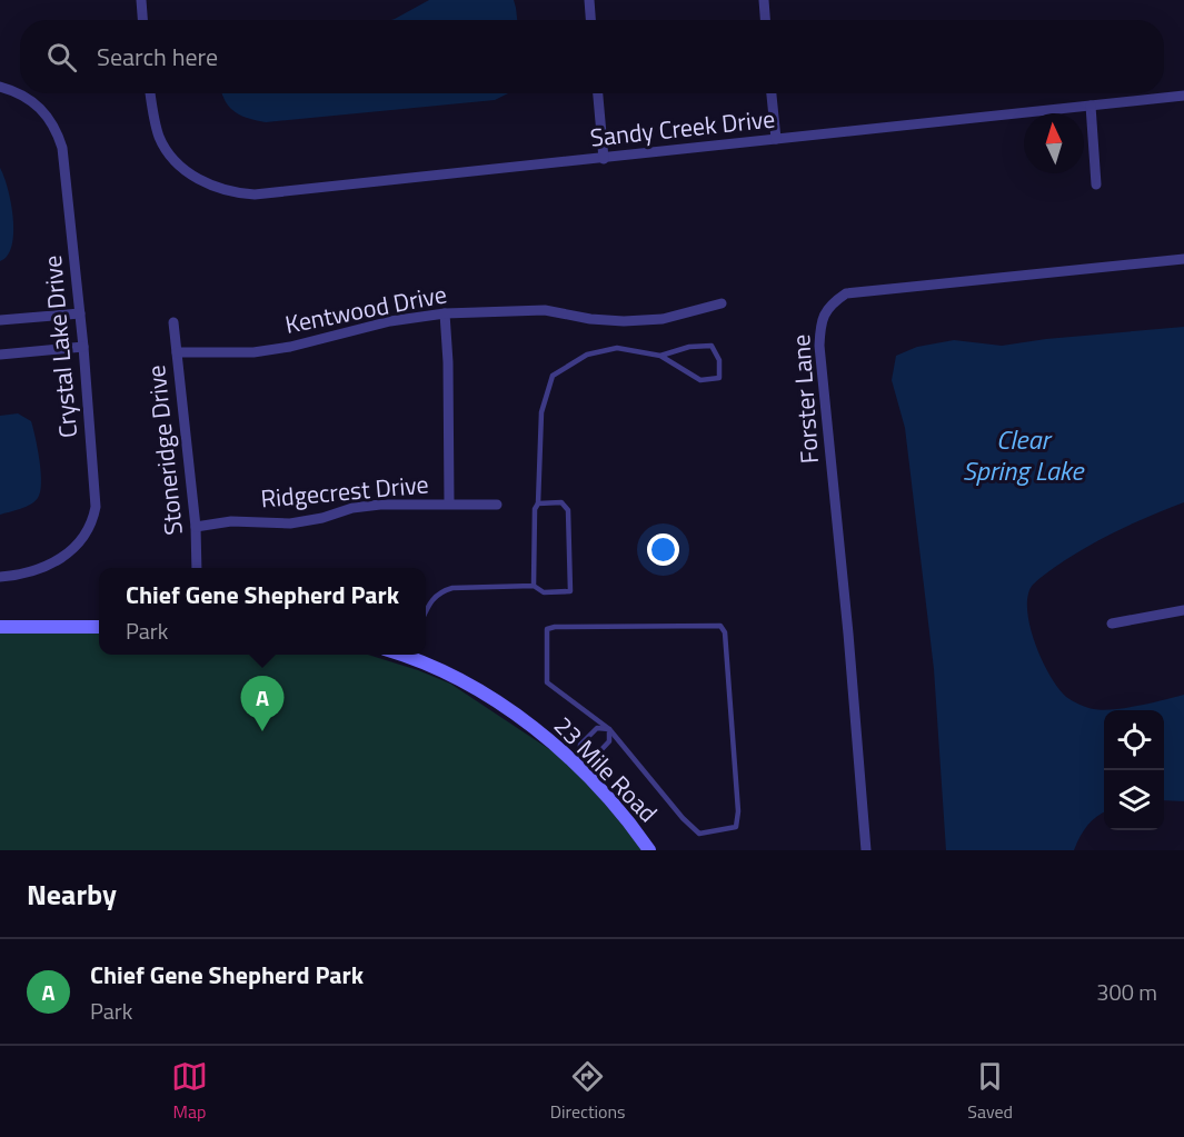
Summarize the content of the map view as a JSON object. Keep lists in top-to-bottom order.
{
  "streets": {
    "main road": ["23 Mile Road"],
    "street": [
      "Sandy Creek Drive",
      "Kentwood Drive",
      "Crystal Lake Drive",
      "Forster Lane",
      "Stoneridge Drive",
      "Ridgecrest Drive"
    ]
  },
  "crossings": [
    ["Kentwood Drive", "Stoneridge Drive"],
    ["Stoneridge Drive", "Ridgecrest Drive"]
  ],
  "water": ["Clear Spring Lake"],
  "north": "top",
  "page": {
    "search": "Search here",
    "popup": ["Chief Gene Shepherd Park", "Park"],
    "pins": "A",
    "heading": "Nearby",
    "list": [
      {
        "mark": "A",
        "name": "Chief Gene Shepherd Park",
        "note": "Park",
        "value": "300 m"
      }
    ],
    "nav": ["Map", "Directions", "Saved"]
  }
}
